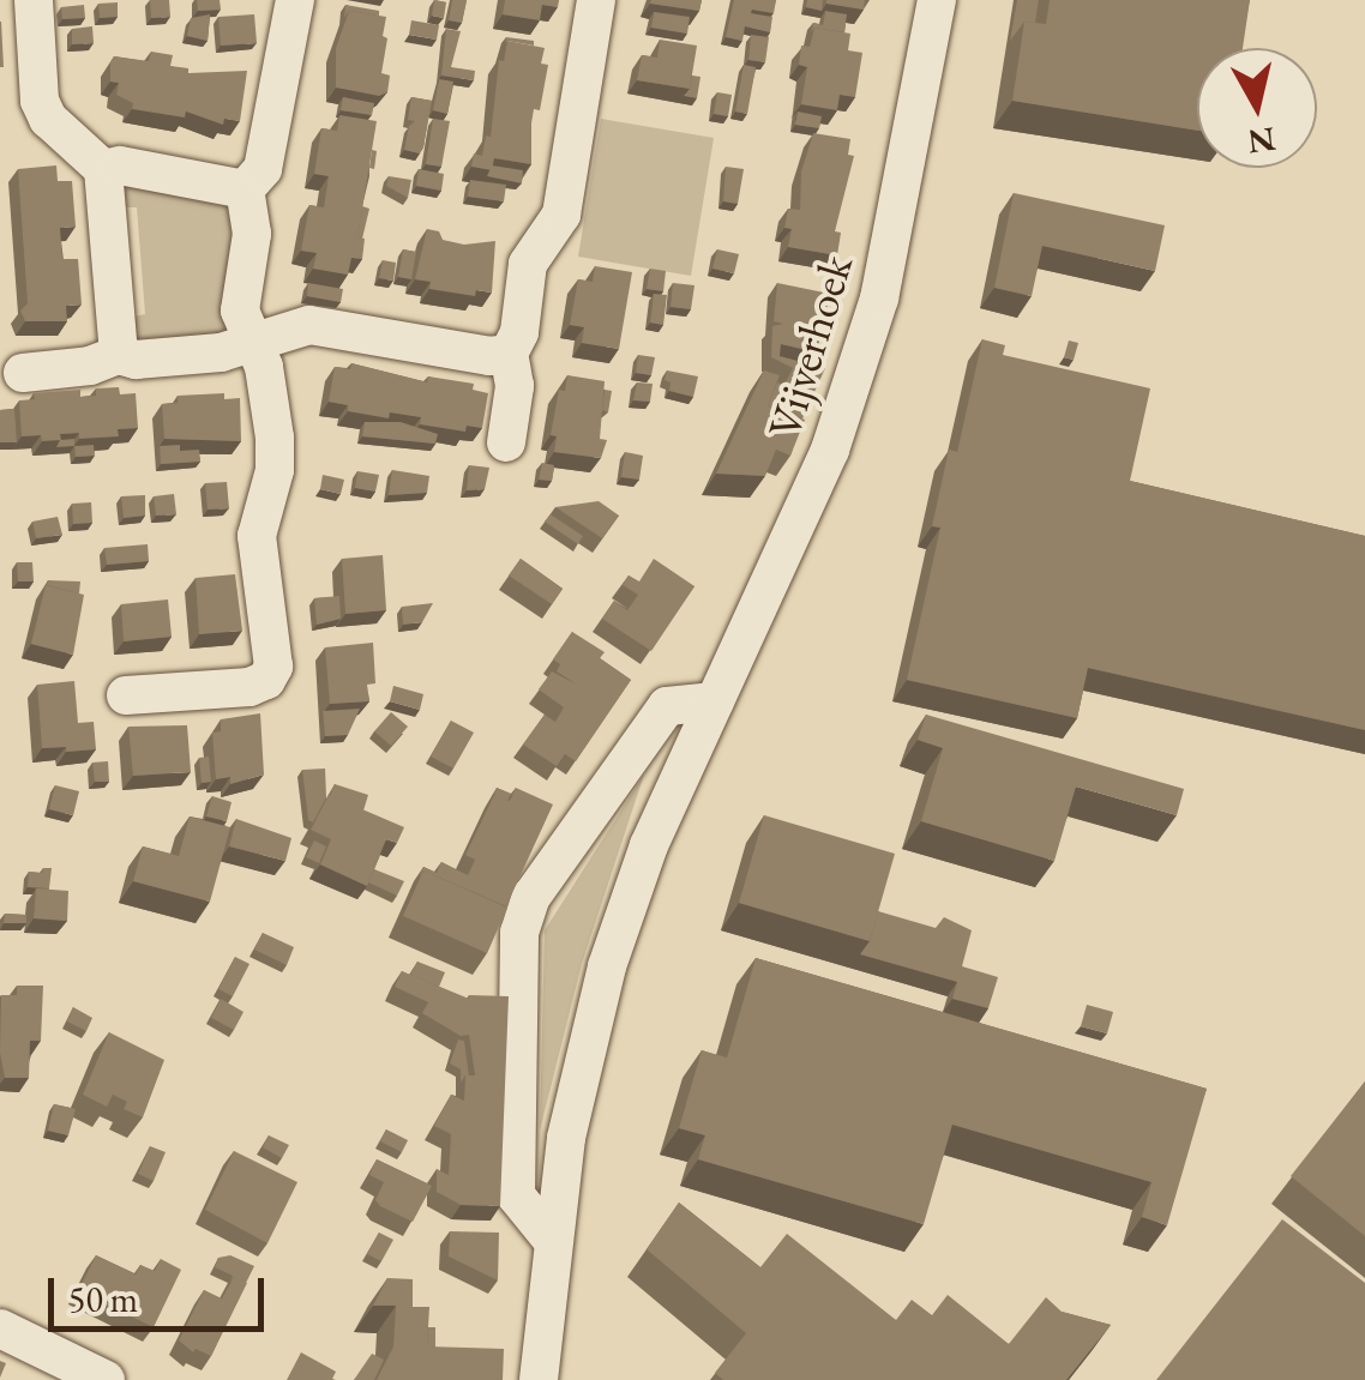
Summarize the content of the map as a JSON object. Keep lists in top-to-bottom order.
{
  "streets": {
    "street": ["Vijverhoek"]
  },
  "scale_bar": "50 m",
  "north": "bottom"
}
